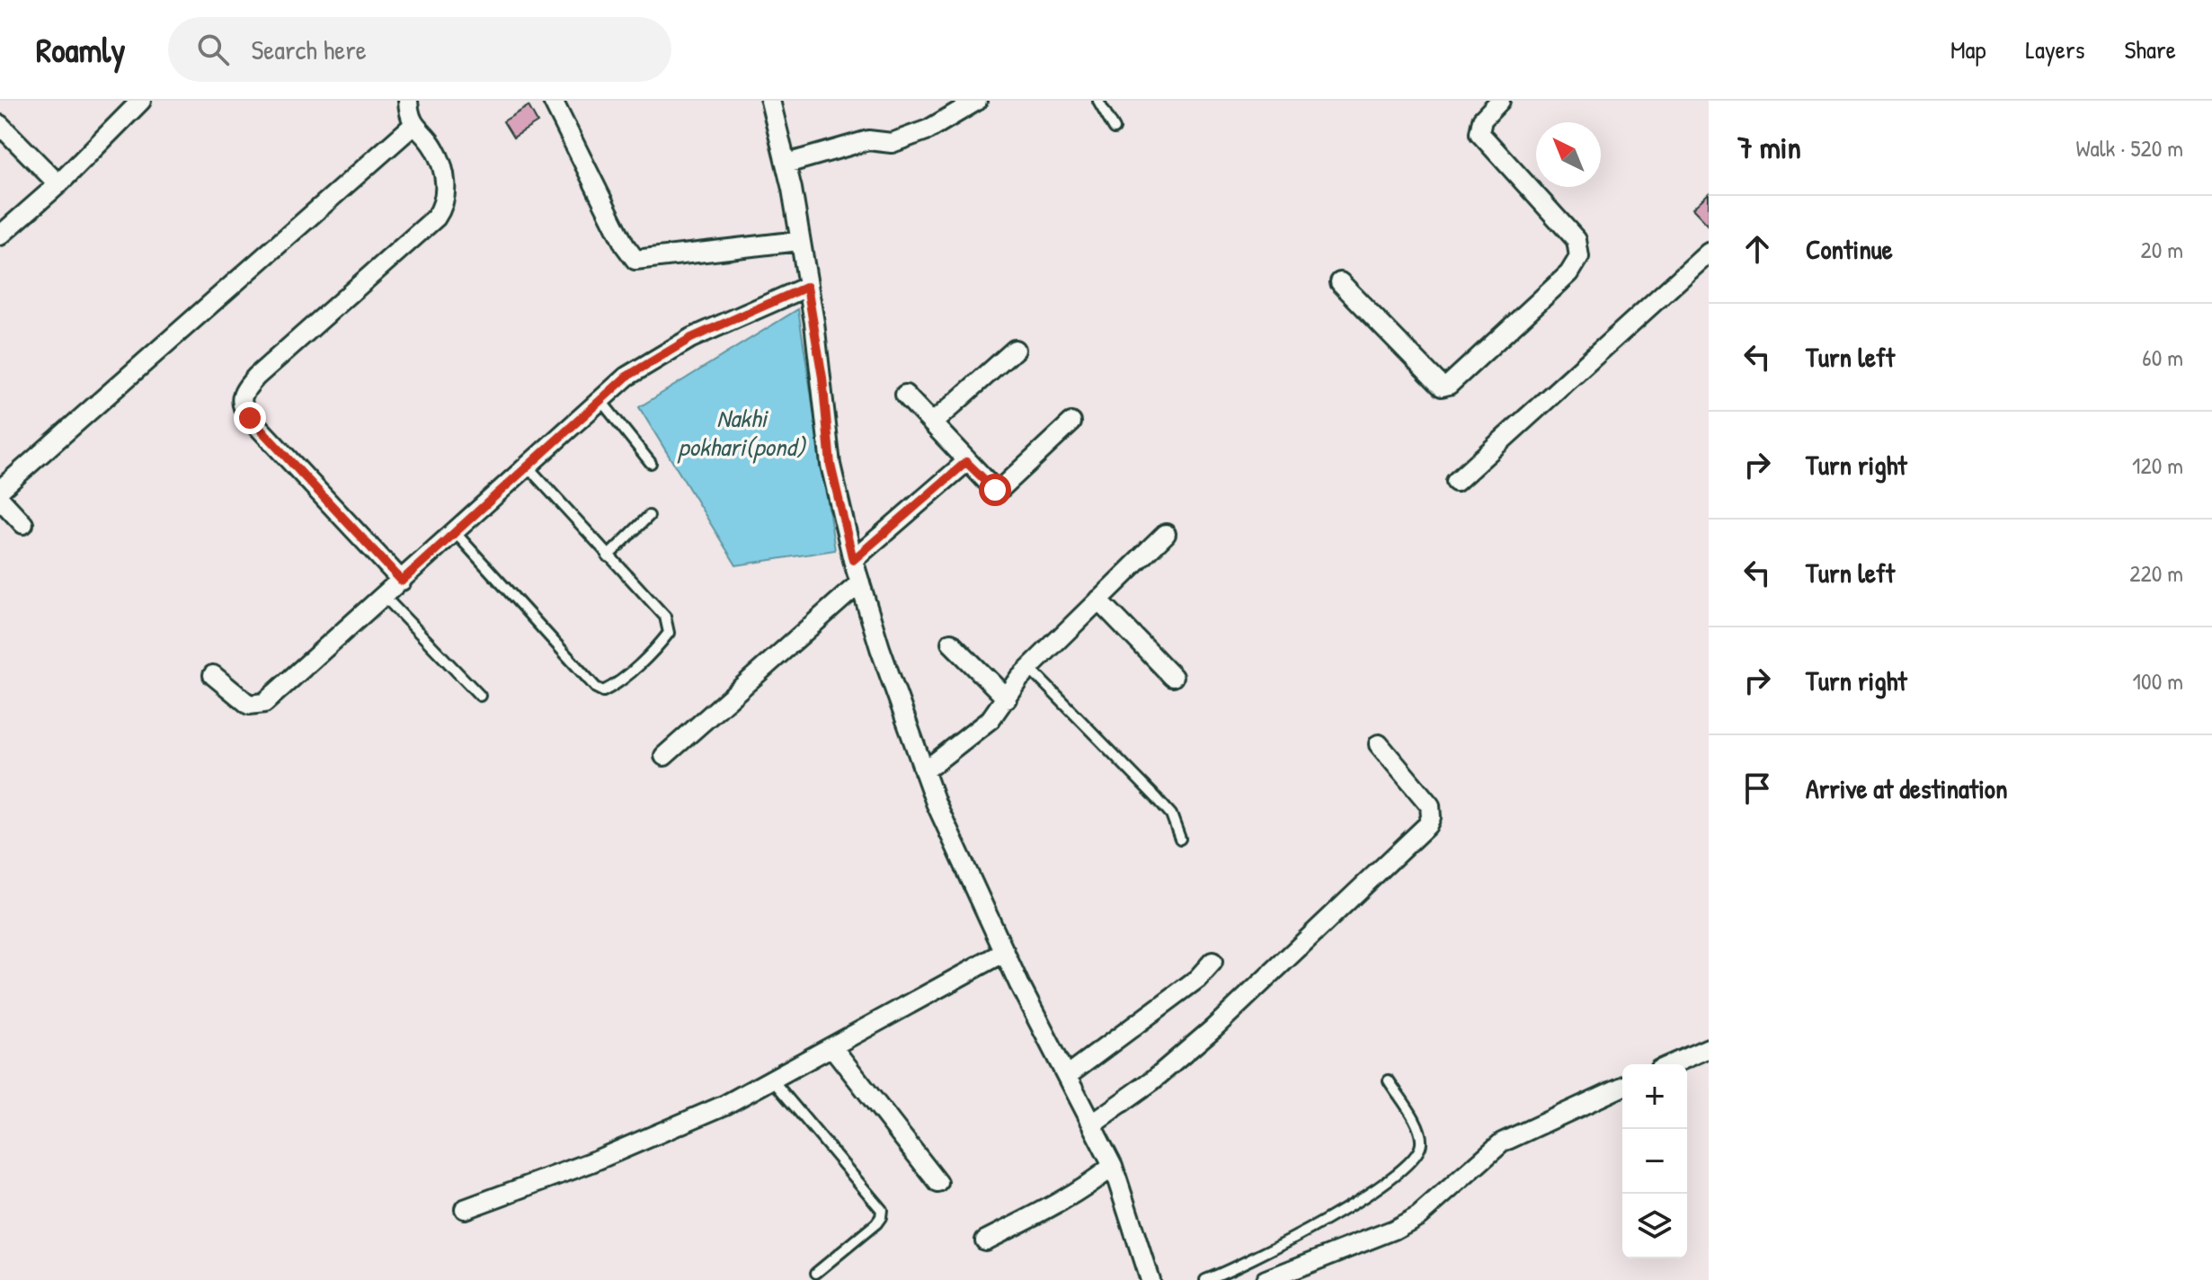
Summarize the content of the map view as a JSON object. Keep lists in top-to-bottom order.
{
  "water": ["Nakhi pokhari(pond)"],
  "north": "top left",
  "page": {
    "header": "Roamly",
    "search": "Search here",
    "nav": ["Map", "Layers", "Share"],
    "heading": ["7 min", "Walk · 520 m"],
    "list": [
      ["Continue", "20 m"],
      ["Turn left", "60 m"],
      ["Turn right", "120 m"],
      ["Turn left", "220 m"],
      ["Turn right", "100 m"],
      "Arrive at destination"
    ],
    "map_buttons": ["+", "−"]
  }
}
